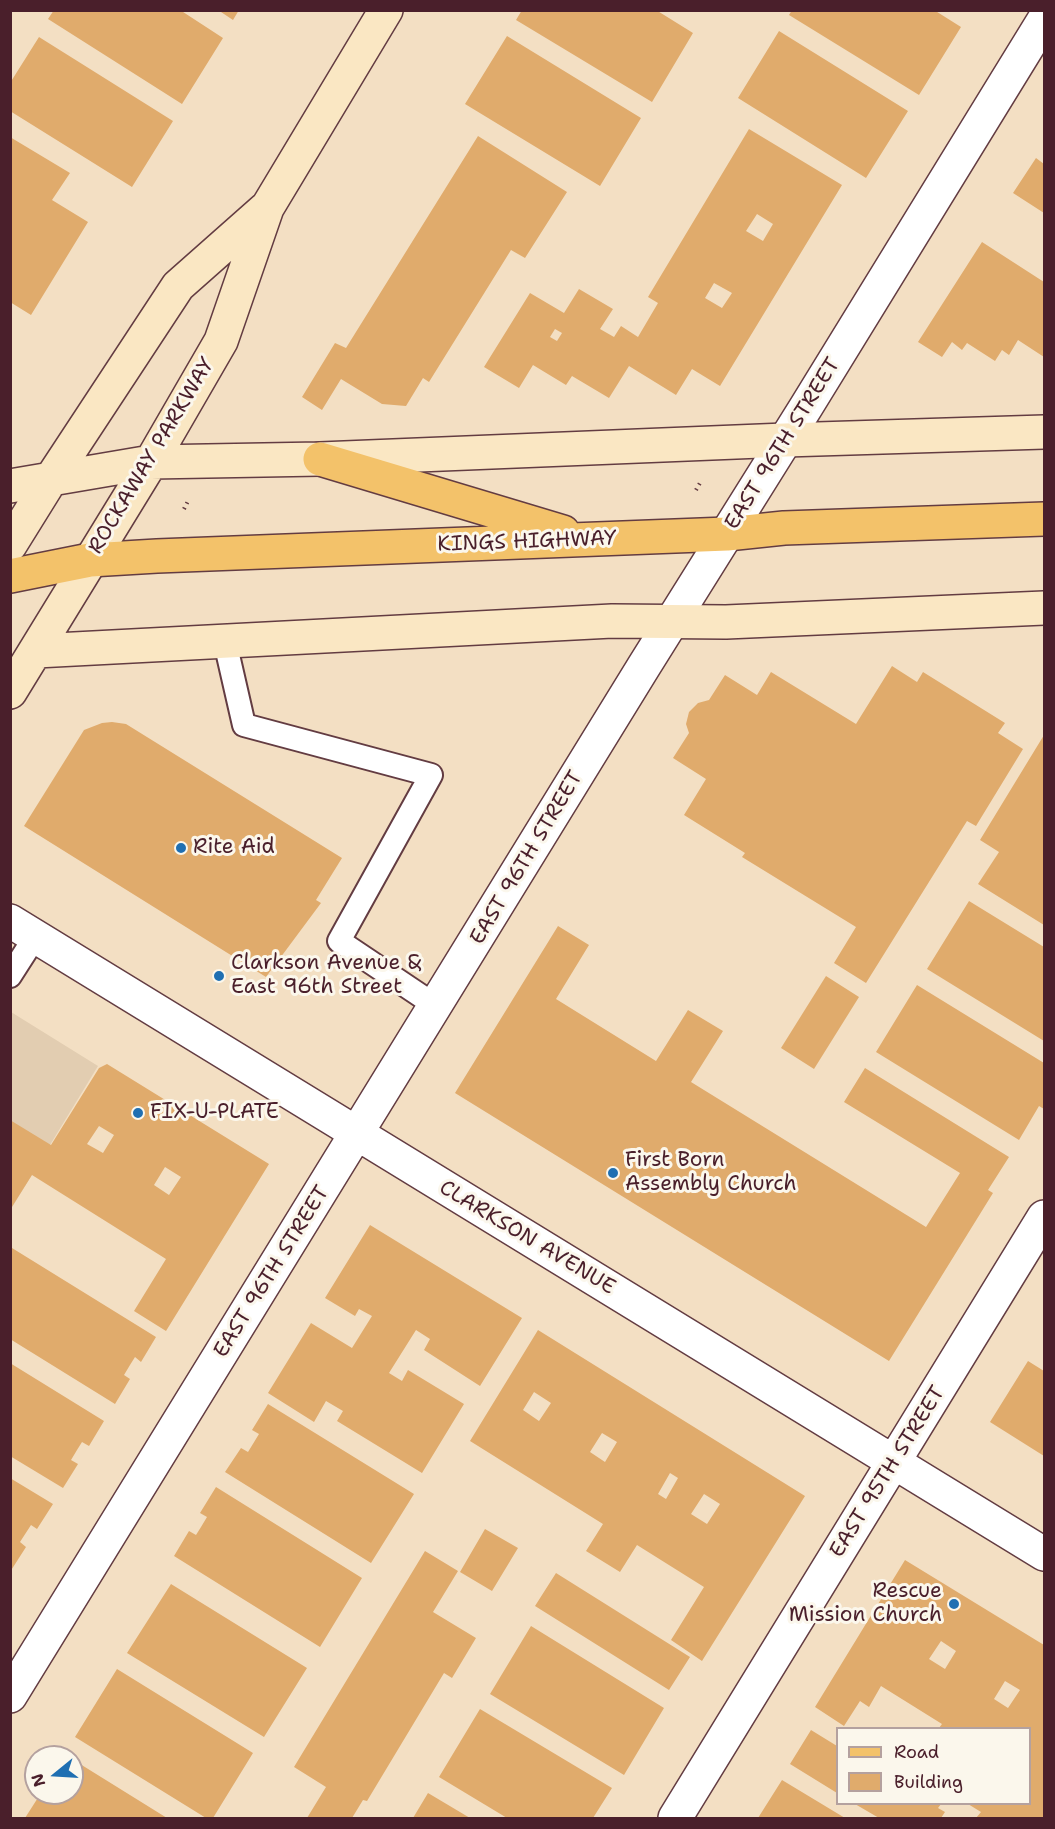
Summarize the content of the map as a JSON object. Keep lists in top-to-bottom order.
{
  "streets": {
    "main road": ["KINGS HIGHWAY"],
    "street": [
      "EAST 96TH STREET",
      "ROCKAWAY PARKWAY",
      "CLARKSON AVENUE",
      "EAST 95TH STREET"
    ]
  },
  "crossings": [
    ["EAST 96TH STREET", "KINGS HIGHWAY"],
    ["EAST 96TH STREET", "CLARKSON AVENUE"],
    ["ROCKAWAY PARKWAY", "KINGS HIGHWAY"],
    ["CLARKSON AVENUE", "EAST 95TH STREET"]
  ],
  "places": [
    "Rite Aid",
    "Clarkson Avenue & East 96th Street",
    "FIX-U-PLATE",
    "First Born Assembly Church",
    "Rescue Mission Church"
  ],
  "legend": ["Road", "Building"],
  "north": "left"
}
